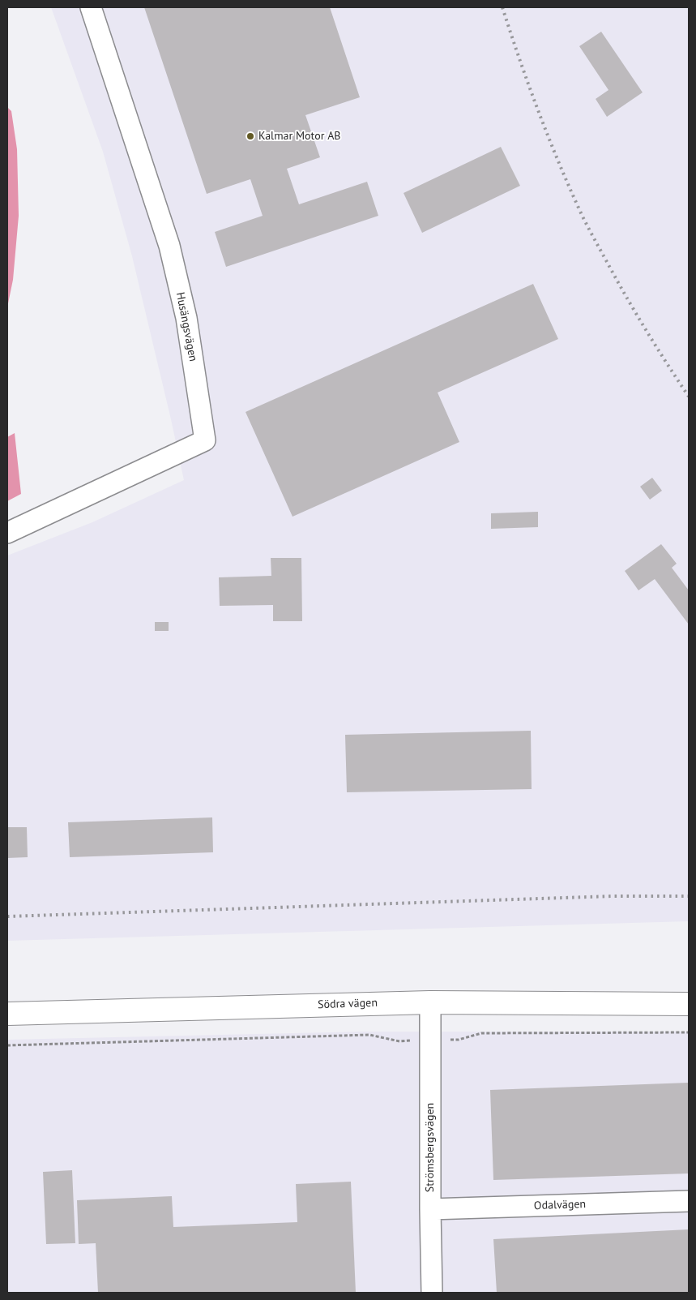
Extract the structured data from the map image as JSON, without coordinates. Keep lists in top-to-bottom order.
{
  "streets": {
    "main road": ["Södra vägen"],
    "street": ["Husängsvägen", "Strömsbergsvägen", "Odalvägen"]
  },
  "crossings": [
    ["Södra vägen", "Strömsbergsvägen"],
    ["Strömsbergsvägen", "Odalvägen"]
  ],
  "places": ["Kalmar Motor AB"]
}
